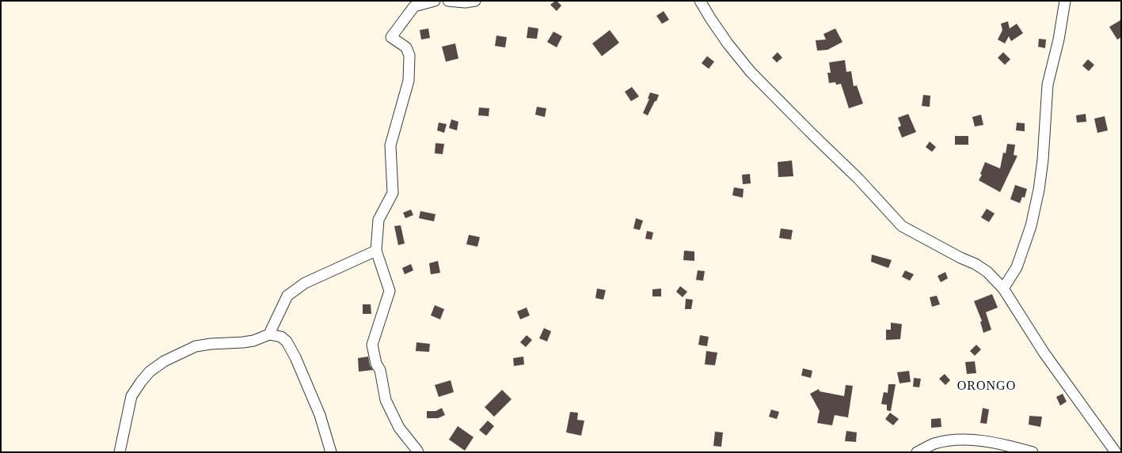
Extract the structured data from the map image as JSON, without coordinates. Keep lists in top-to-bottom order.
{
  "districts": ["ORONGO"]
}
